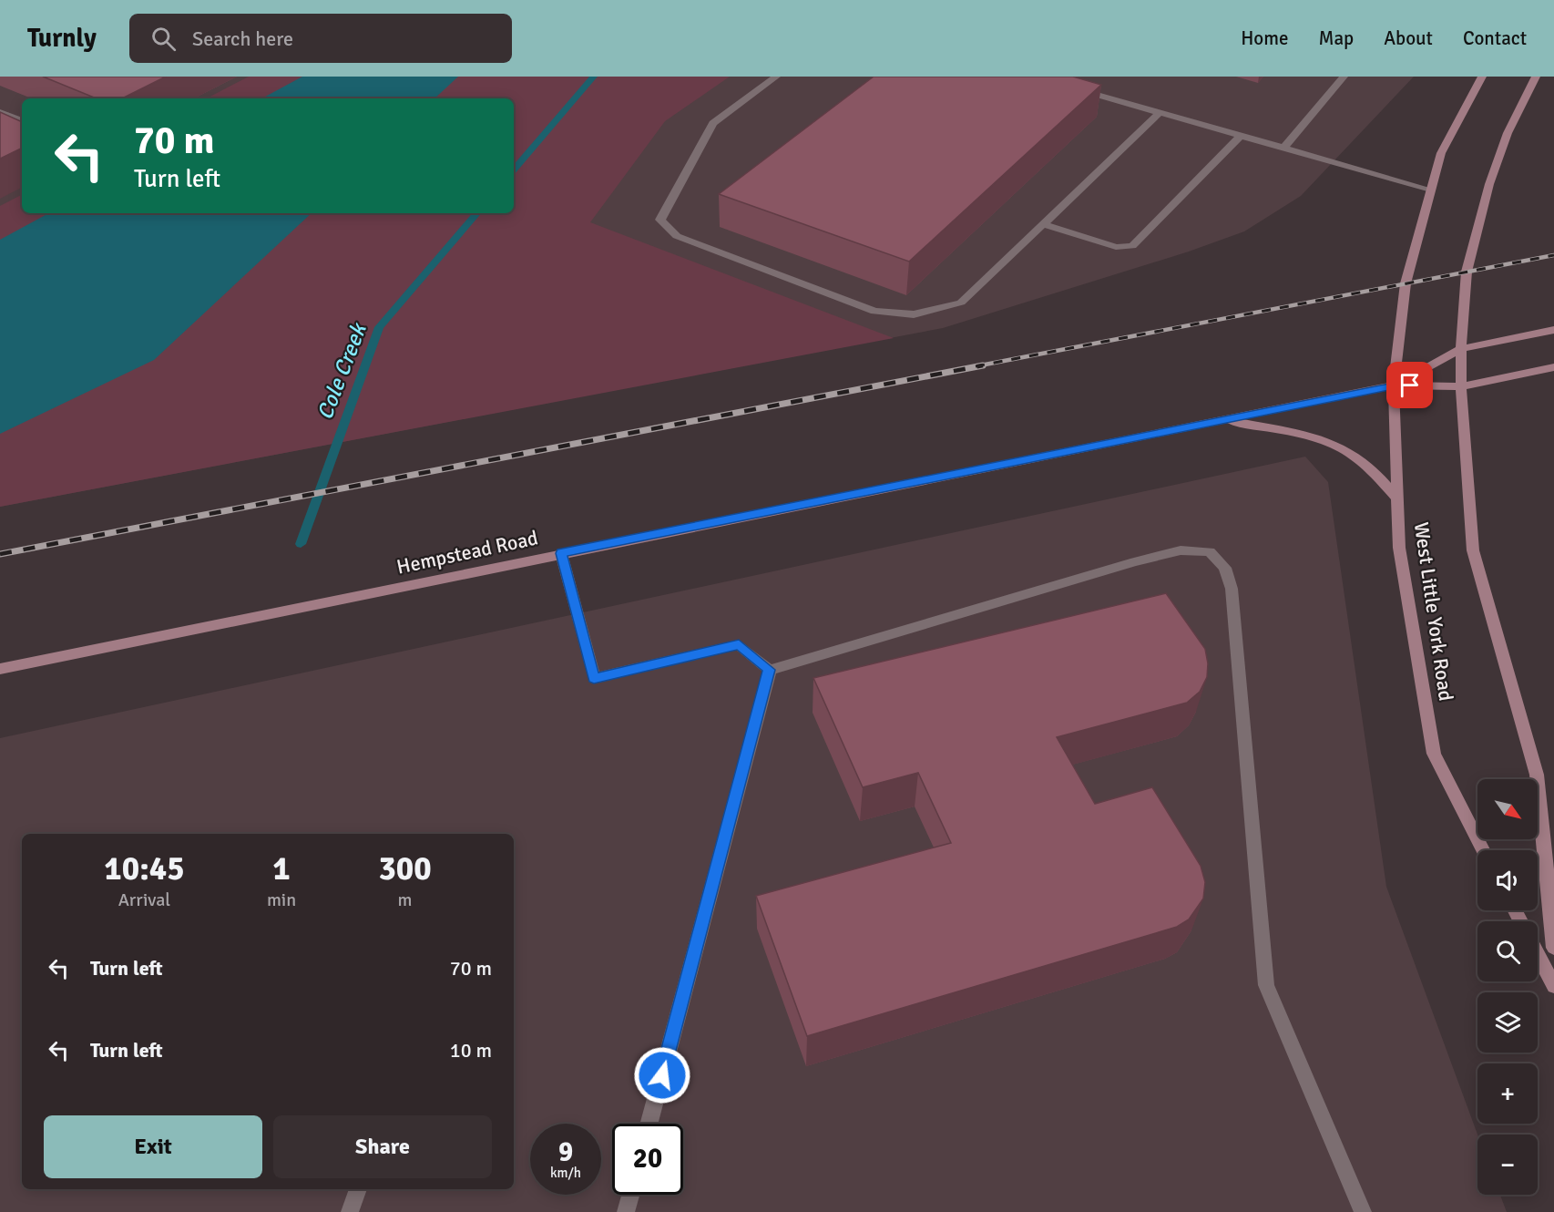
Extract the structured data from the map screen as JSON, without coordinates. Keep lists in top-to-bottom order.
{
  "streets": {
    "main road": ["Hempstead Road", "West Little York Road"]
  },
  "crossings": [
    ["Hempstead Road", "West Little York Road"]
  ],
  "water": ["Cole Creek"],
  "north": "bottom right",
  "page": {
    "header": "Turnly",
    "search": "Search here",
    "nav": [
      "Home",
      "Map",
      "About",
      "Contact"
    ],
    "turn": ["70 m", "Turn left"],
    "map_buttons": ["+", "−"],
    "eta": [
      "10:45",
      "Arrival",
      "1",
      "min",
      "300",
      "m"
    ],
    "list": [
      {
        "name": "Turn left",
        "value": "70 m"
      },
      {
        "name": "Turn left",
        "value": "10 m"
      }
    ],
    "buttons": ["Exit", "Share"],
    "speed": "9 km/h",
    "limit": "20"
  }
}
